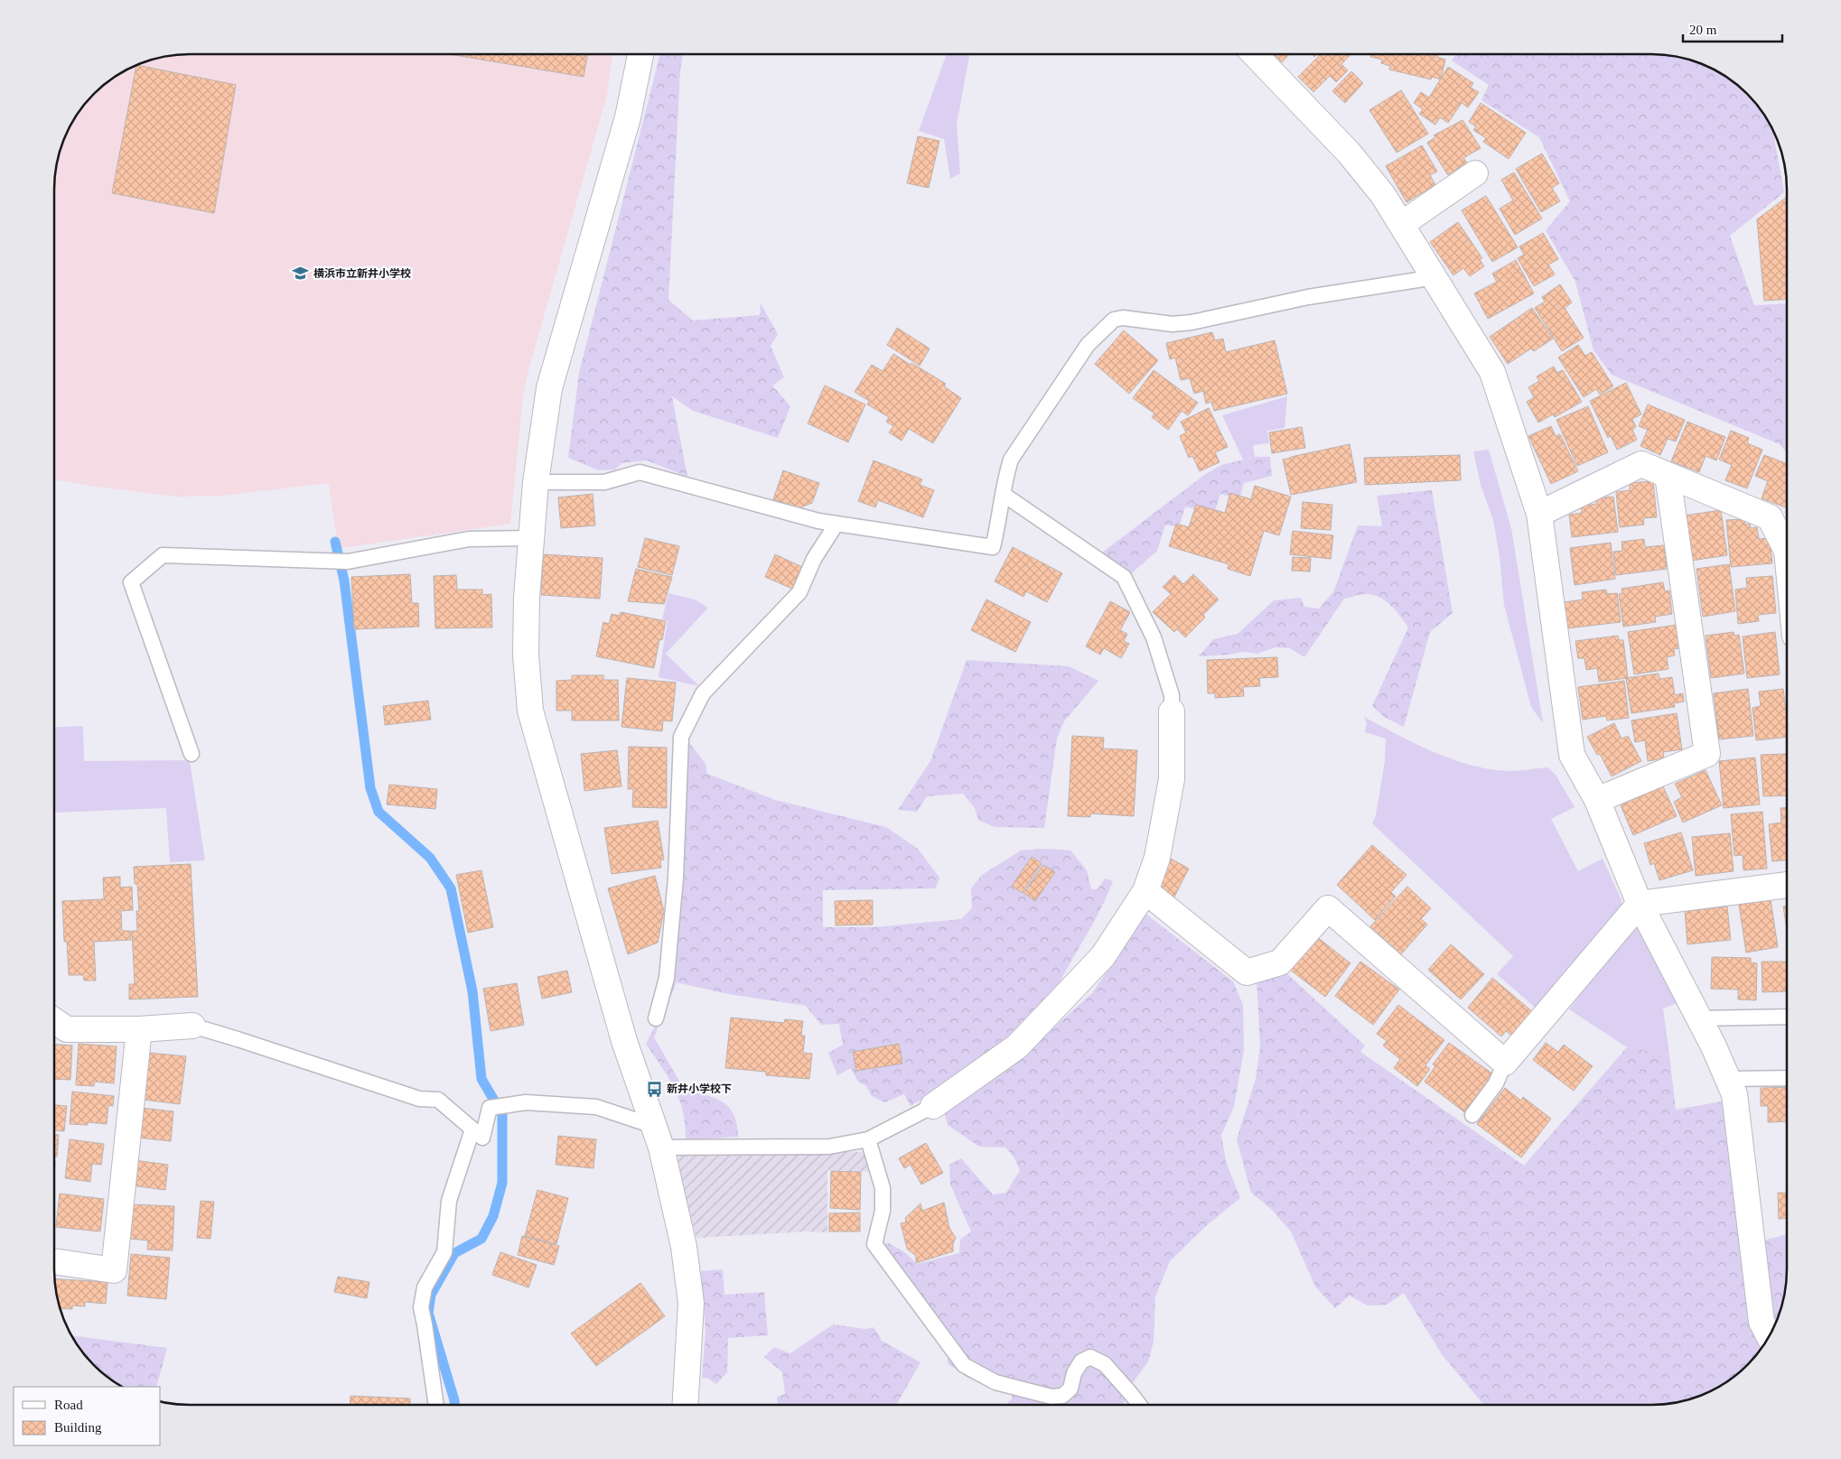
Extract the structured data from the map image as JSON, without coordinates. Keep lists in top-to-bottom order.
{
  "places": {
    "school or university": ["横浜市立新井小学校"],
    "bus stop": ["新井小学校下"]
  },
  "legend": ["Road", "Building"],
  "scale_bar": "20 m"
}
